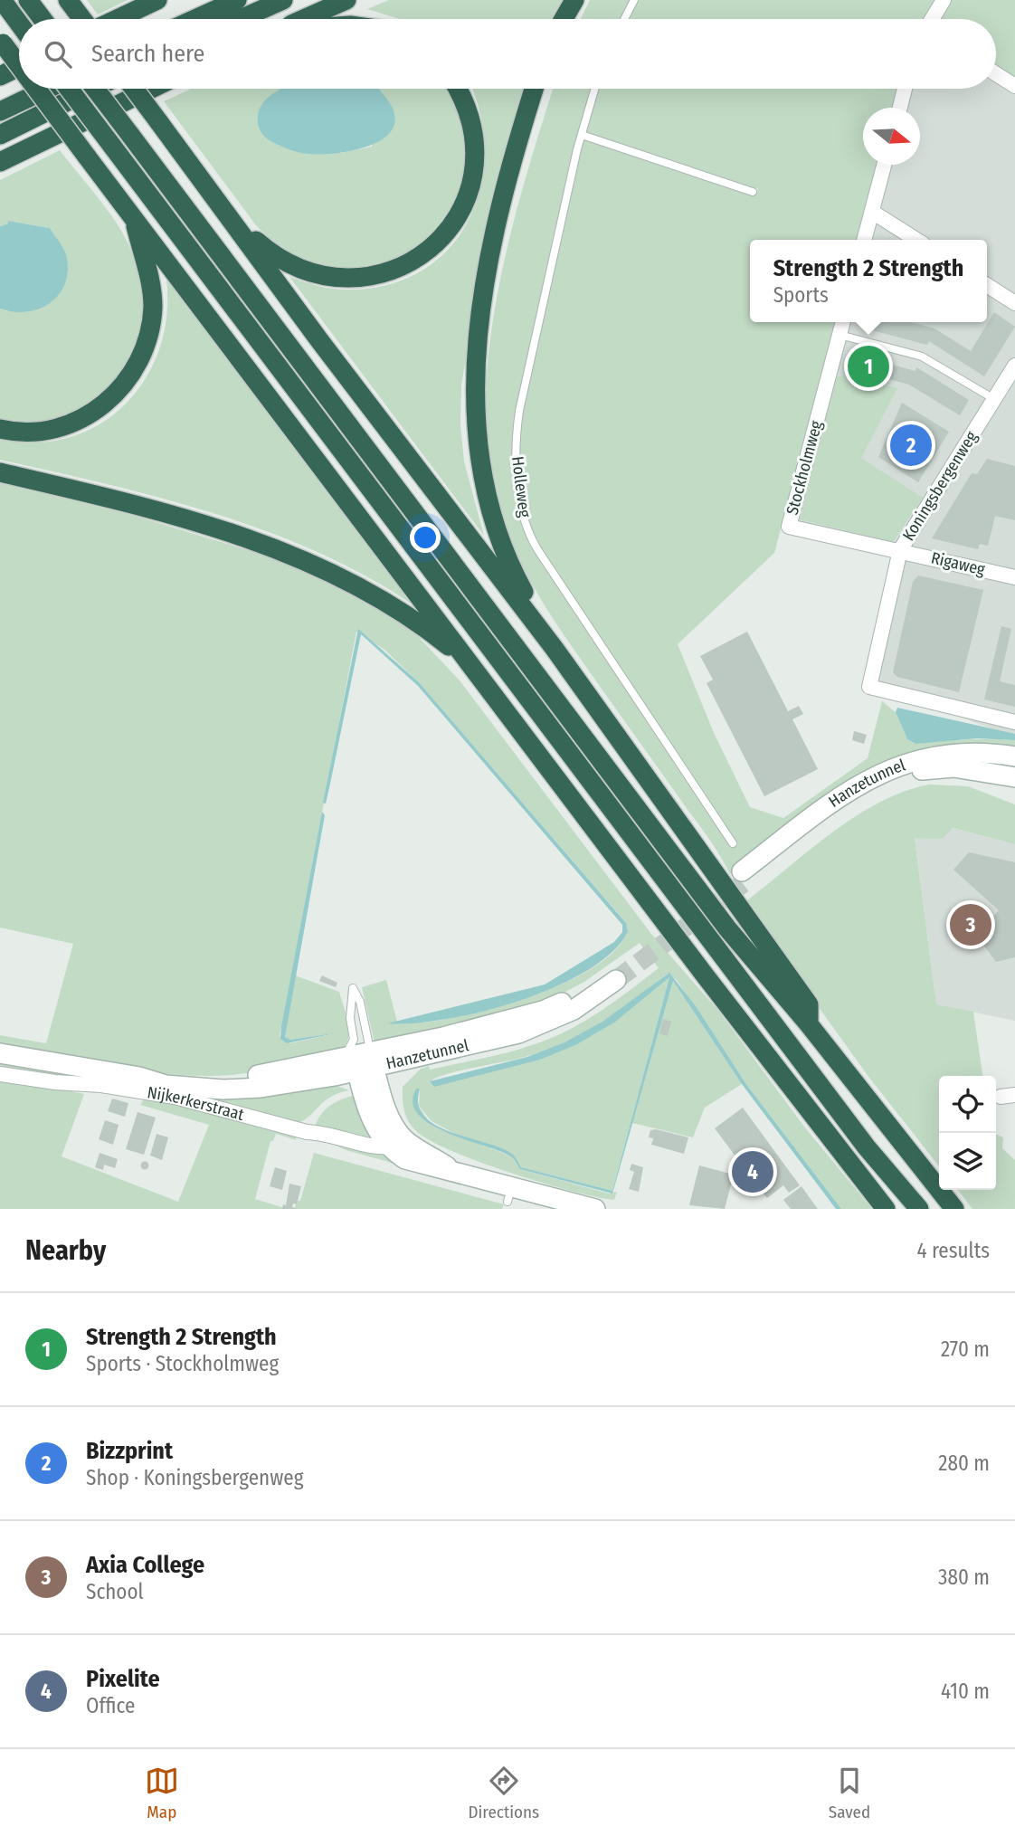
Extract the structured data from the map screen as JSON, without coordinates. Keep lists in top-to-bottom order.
{
  "streets": {
    "main road": ["Hanzetunnel", "Nijkerkerstraat"],
    "street": ["Stockholmweg", "Koningsbergenweg", "Rigaweg"],
    "lane": ["Holleweg"]
  },
  "crossings": [
    ["Stockholmweg", "Koningsbergenweg"],
    ["Stockholmweg", "Rigaweg"],
    ["Koningsbergenweg", "Rigaweg"],
    ["Hanzetunnel", "Nijkerkerstraat"]
  ],
  "north": "right",
  "page": {
    "search": "Search here",
    "popup": ["Strength 2 Strength", "Sports"],
    "pins": [
      "1",
      "2",
      "3",
      "4"
    ],
    "heading": ["Nearby", "4 results"],
    "list": [
      {
        "mark": "1",
        "name": "Strength 2 Strength",
        "note": "Sports · Stockholmweg",
        "value": "270 m"
      },
      {
        "mark": "2",
        "name": "Bizzprint",
        "note": "Shop · Koningsbergenweg",
        "value": "280 m"
      },
      {
        "mark": "3",
        "name": "Axia College",
        "note": "School",
        "value": "380 m"
      },
      {
        "mark": "4",
        "name": "Pixelite",
        "note": "Office",
        "value": "410 m"
      }
    ],
    "nav": ["Map", "Directions", "Saved"]
  }
}
